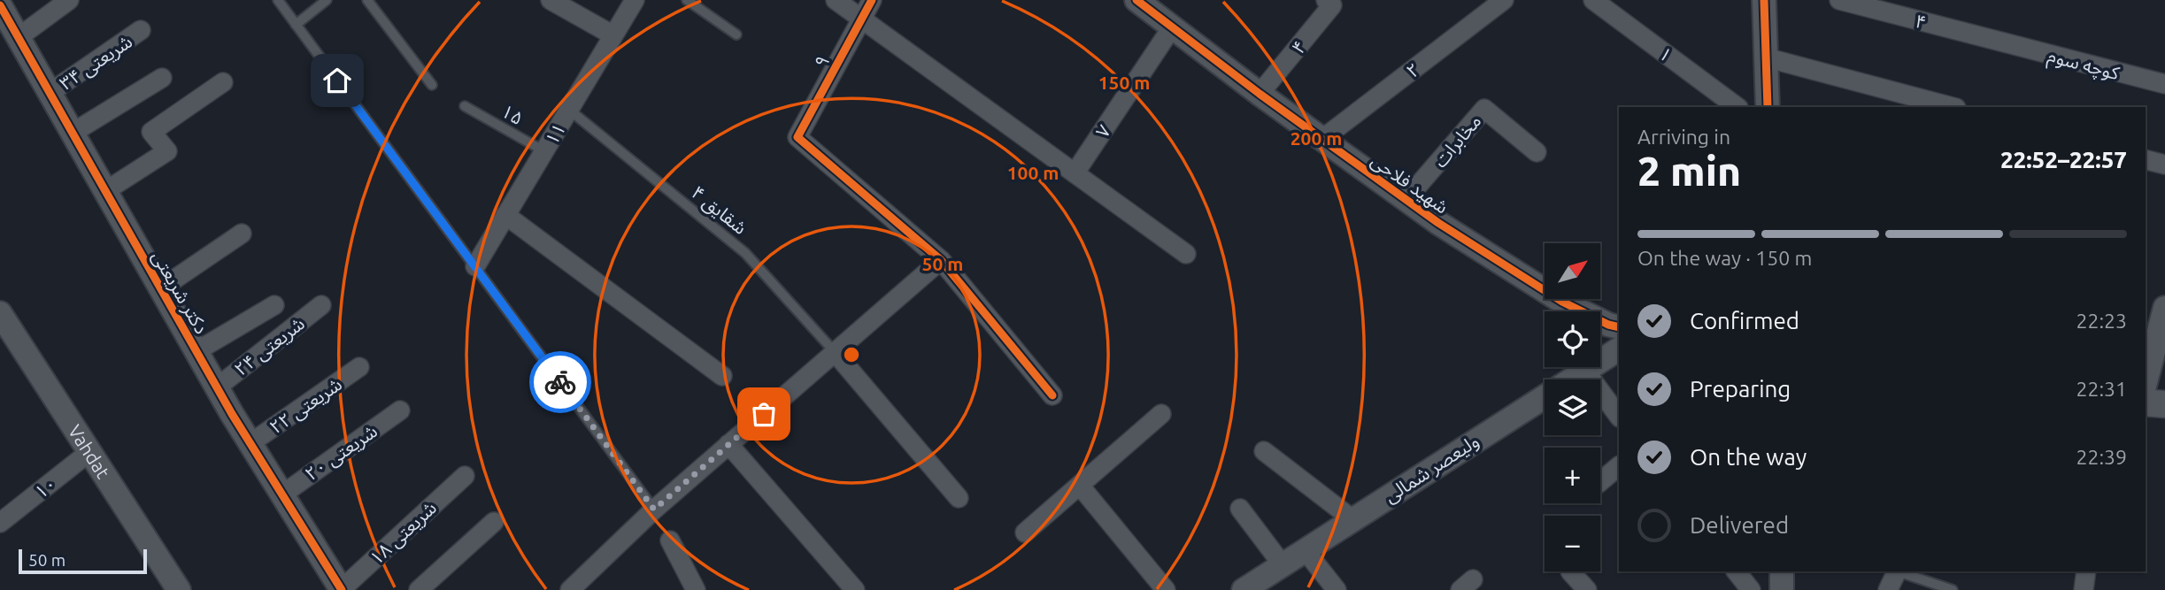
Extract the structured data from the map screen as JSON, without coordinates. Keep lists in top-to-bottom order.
{
  "streets": {
    "street": [
      "۴",
      "۱",
      "۹",
      "شریعتی ۳۴",
      "کوچه سوم",
      "۲",
      "۷",
      "۱۱",
      "مخابرات",
      "شهید فلاحی",
      "دکتر شریعتی",
      "شریعتی ۲۴",
      "شریعتی ۲۲",
      "Vahdat",
      "شریعتی ۲۰",
      "ولیعصر شمالی",
      "۱۰",
      "شریعتی ۱۸"
    ],
    "lane": ["۱۵", "شقایق ۴"]
  },
  "crossings": [
    ["۴", "کوچه سوم"],
    ["۴", "شهید فلاحی"],
    ["شریعتی ۳۴", "دکتر شریعتی"],
    ["۲", "شهید فلاحی"],
    ["۱۵", "۱۱"],
    ["۷", "شهید فلاحی"],
    ["۱۱", "شقایق ۴"],
    ["مخابرات", "شهید فلاحی"],
    ["دکتر شریعتی", "شریعتی ۲۴"],
    ["دکتر شریعتی", "شریعتی ۲۲"],
    ["دکتر شریعتی", "شریعتی ۲۰"],
    ["دکتر شریعتی", "شریعتی ۱۸"],
    ["Vahdat", "۱۰"]
  ],
  "scale_bar": "50 m",
  "north": "top right",
  "page": {
    "heading": ["2 min", "Arriving in", "22:52–22:57"],
    "bar": "On the way · 150 m",
    "map_buttons": ["+", "−"],
    "list": [
      ["Confirmed", "22:23"],
      ["Preparing", "22:31"],
      ["On the way", "22:39"],
      "Delivered"
    ],
    "scale": "50 m"
  },
  "rings": [
    "150 m",
    "200 m",
    "100 m",
    "50 m"
  ]
}
